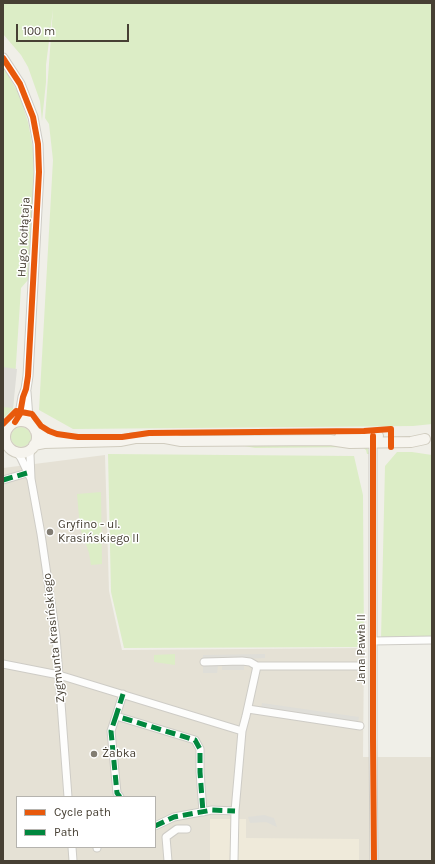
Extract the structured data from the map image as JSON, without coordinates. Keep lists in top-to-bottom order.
{
  "streets": {
    "street": ["Hugo Kołłątaja", "Zygmunta Krasińskiego", "Jana Pawła II"]
  },
  "crossings": [
    ["Hugo Kołłątaja", "Zygmunta Krasińskiego"]
  ],
  "places": ["Gryfino - ul. Krasińskiego II", "Żabka"],
  "legend": ["Cycle path", "Path"],
  "scale_bar": "100 m"
}
